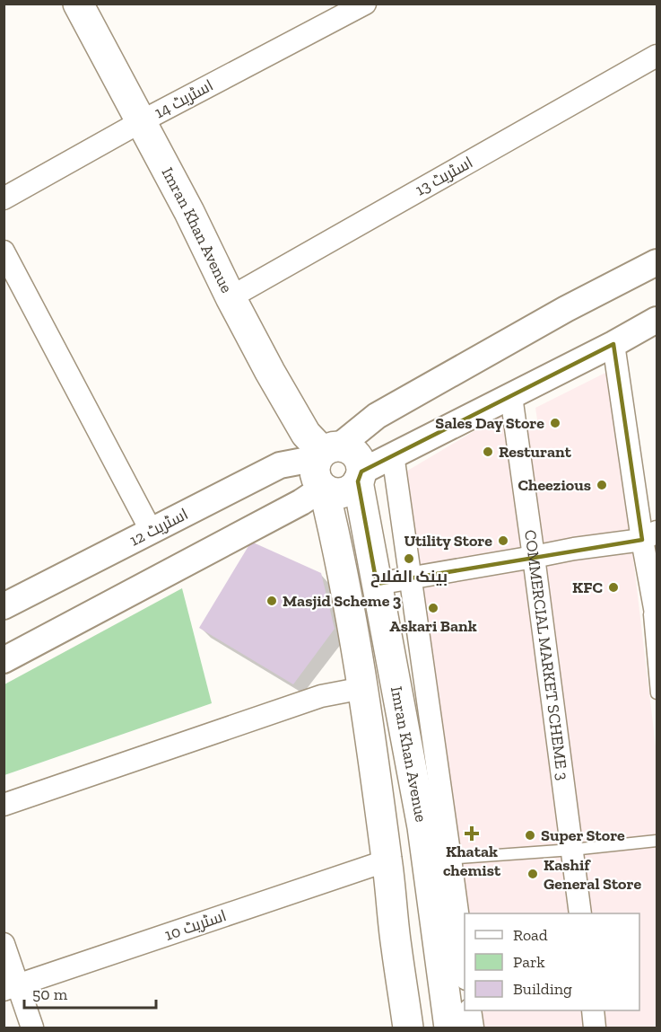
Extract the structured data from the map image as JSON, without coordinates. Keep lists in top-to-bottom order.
{
  "streets": {
    "main road": ["Imran Khan Avenue"],
    "street": [
      "اسٹریٹ 14",
      "اسٹریٹ 13",
      "اسٹریٹ 12",
      "COMMERCIAL MARKET SCHEME 3",
      "اسٹریٹ 10"
    ]
  },
  "crossings": [
    ["اسٹریٹ 14", "Imran Khan Avenue"],
    ["اسٹریٹ 13", "Imran Khan Avenue"],
    ["Imran Khan Avenue", "اسٹریٹ 12"],
    ["Imran Khan Avenue", "اسٹریٹ 10"]
  ],
  "places": {
    "other": [
      "Sales Day Store",
      "Resturant",
      "Cheezious",
      "Utility Store",
      "بینک الفلاح",
      "KFC",
      "Masjid Scheme 3",
      "Askari Bank",
      "Super Store",
      "Kashif General Store"
    ],
    "health": ["Khatak chemist"]
  },
  "legend": ["Road", "Park", "Building"],
  "scale_bar": "50 m"
}
